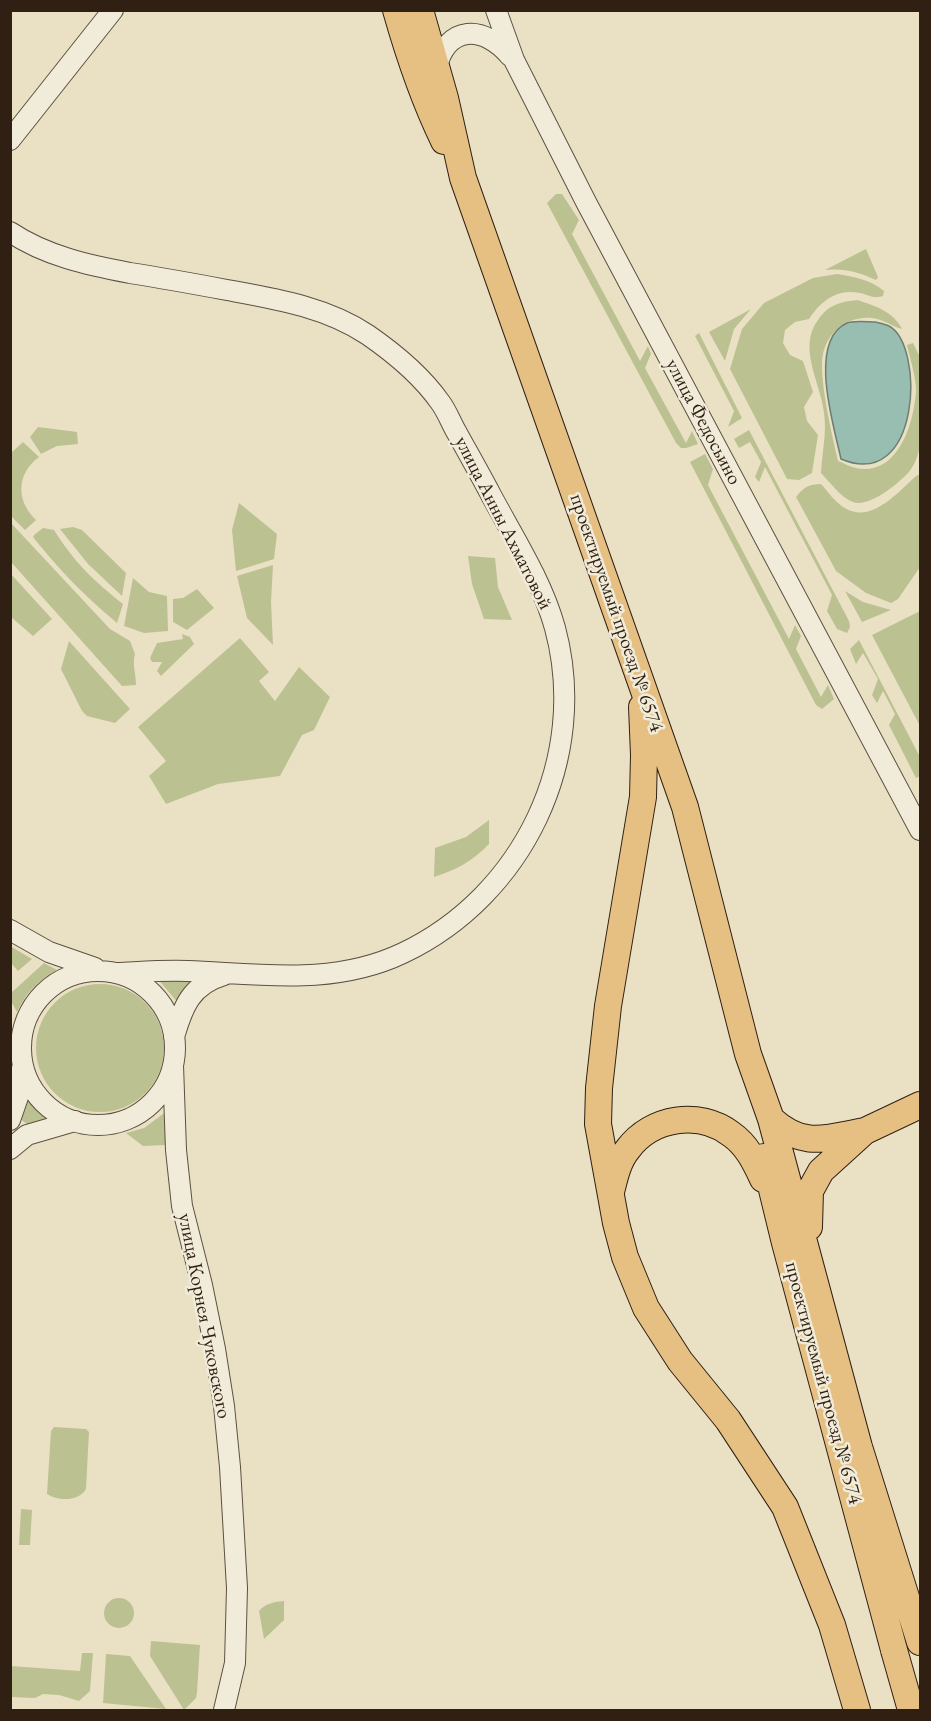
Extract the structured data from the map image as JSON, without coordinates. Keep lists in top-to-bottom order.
{
  "streets": {
    "main road": ["проектируемый проезд № 6574"],
    "street": ["улица Федосьино", "улица Анны Ахматовой", "улица Корнея Чуковского"]
  },
  "crossings": [
    ["улица Анны Ахматовой", "улица Корнея Чуковского"]
  ]
}
